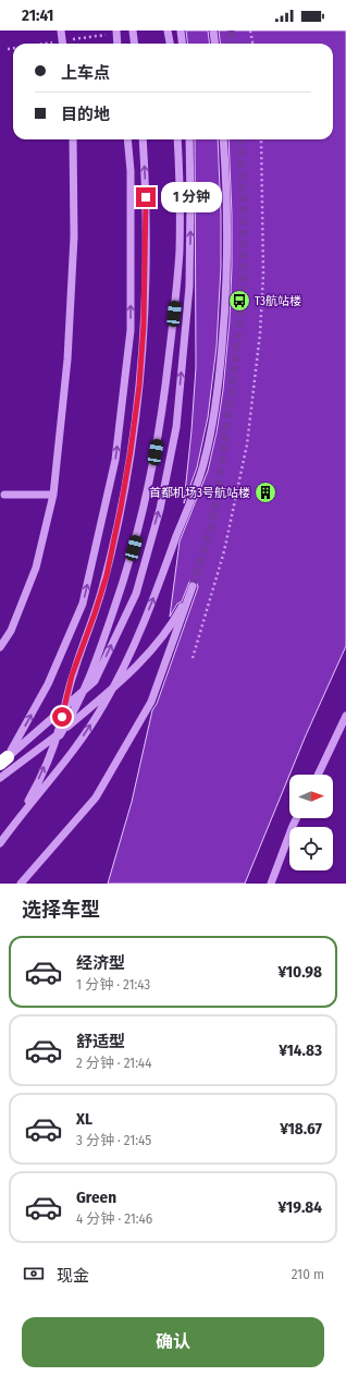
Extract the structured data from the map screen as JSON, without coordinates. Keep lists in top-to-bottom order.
{
  "places": {
    "bus stop": ["T3航站楼"],
    "building": ["首都机场3号航站楼"]
  },
  "north": "right",
  "page": {
    "status": "21:41",
    "banner": ["上车点", "目的地"],
    "bubble": "1 分钟",
    "heading": "选择车型",
    "list": [
      {
        "name": "经济型",
        "note": "1 分钟 · 21:43",
        "value": "¥10.98"
      },
      {
        "name": "舒适型",
        "note": "2 分钟 · 21:44",
        "value": "¥14.83"
      },
      {
        "name": "XL",
        "note": "3 分钟 · 21:45",
        "value": "¥18.67"
      },
      {
        "name": "Green",
        "note": "4 分钟 · 21:46",
        "value": "¥19.84"
      }
    ],
    "pay": ["现金", "210 m"],
    "buttons": "确认"
  }
}
